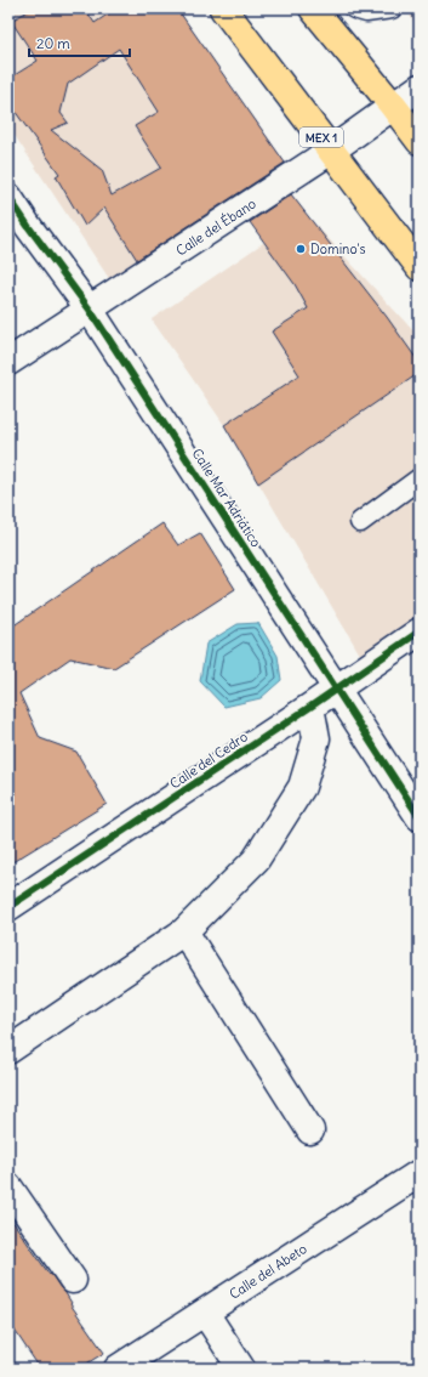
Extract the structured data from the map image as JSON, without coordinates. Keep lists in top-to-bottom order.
{
  "streets": {
    "main road": ["MEX 1"],
    "street": [
      "Calle del Ébano",
      "Calle Mar Adriático",
      "Calle del Cedro",
      "Calle del Abeto"
    ]
  },
  "crossings": [
    ["MEX 1", "Calle del Ébano"],
    ["Calle del Ébano", "Calle Mar Adriático"],
    ["Calle Mar Adriático", "Calle del Cedro"]
  ],
  "places": ["Domino's"],
  "scale_bar": "20 m"
}
